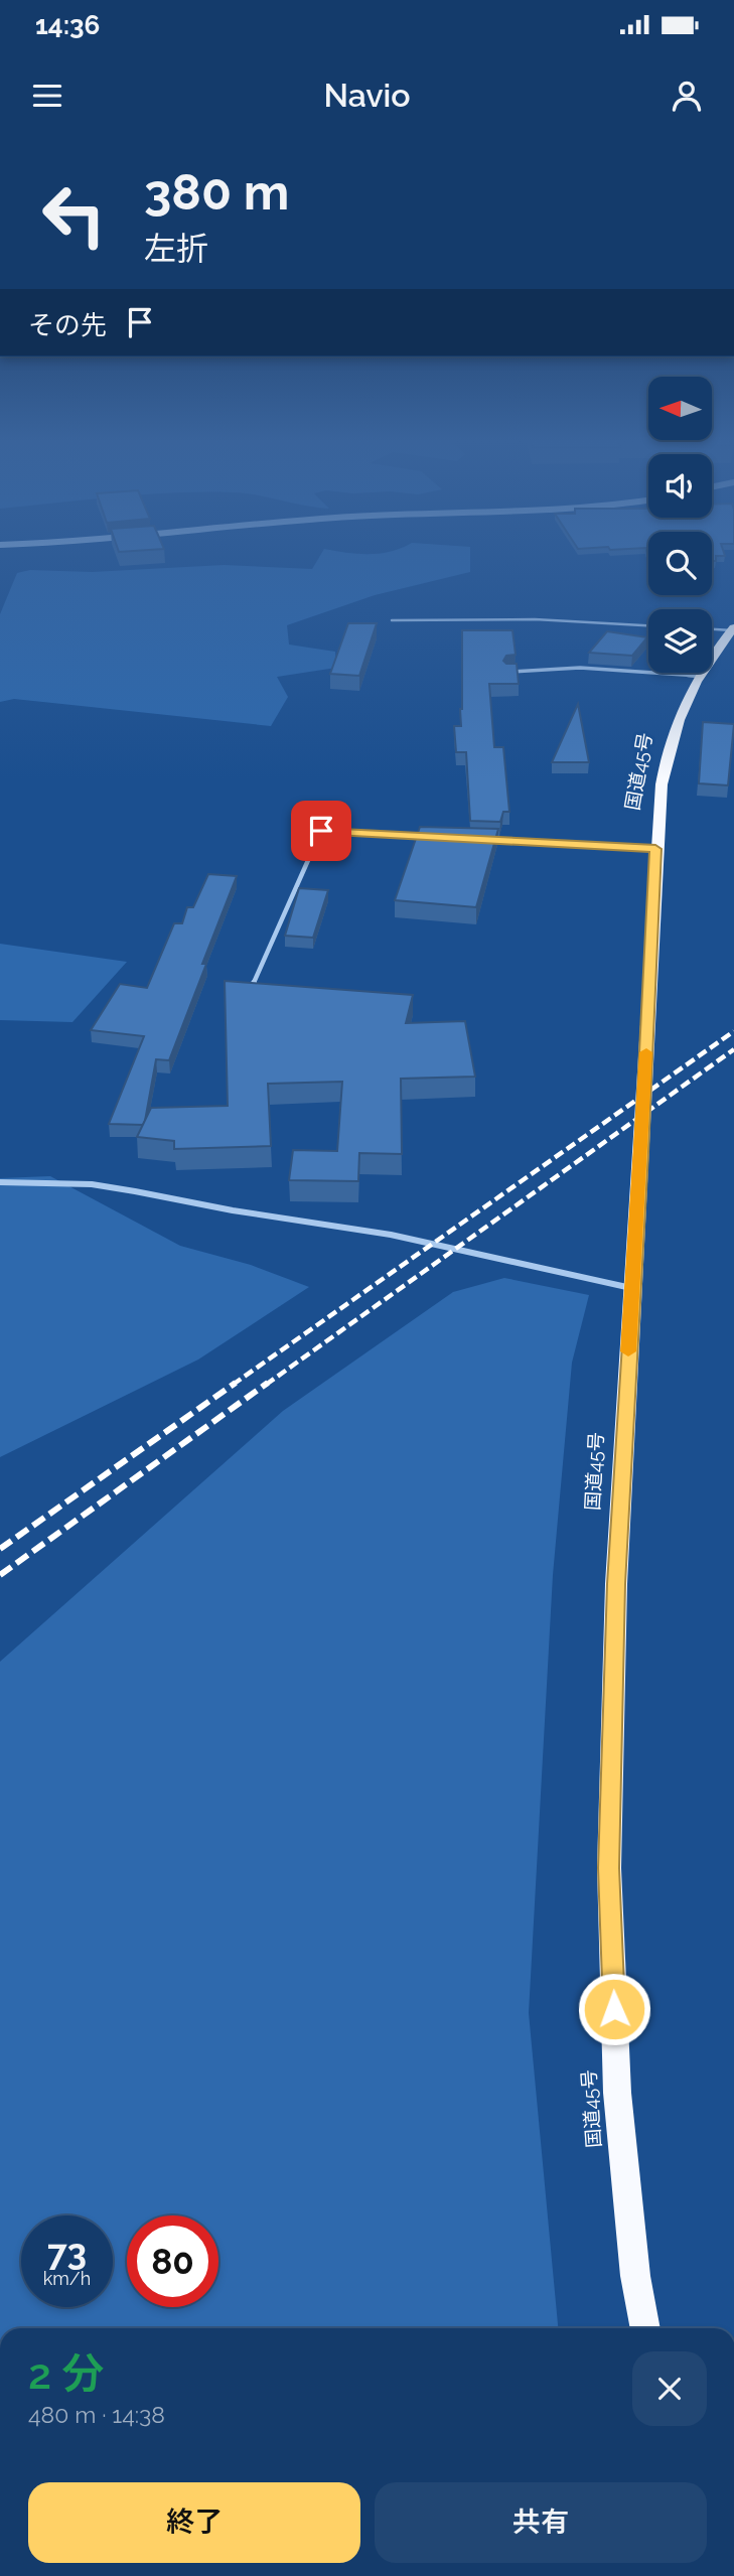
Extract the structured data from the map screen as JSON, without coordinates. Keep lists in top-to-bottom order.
{
  "streets": {
    "highway": ["国道45号"]
  },
  "north": "left",
  "page": {
    "status": "14:36",
    "header": "Navio",
    "turn": ["380 m", "左折"],
    "then": "その先",
    "speed": "73 km/h",
    "limit": "80",
    "heading": ["2 分", "480 m · 14:38"],
    "buttons": ["終了", "共有"]
  }
}
